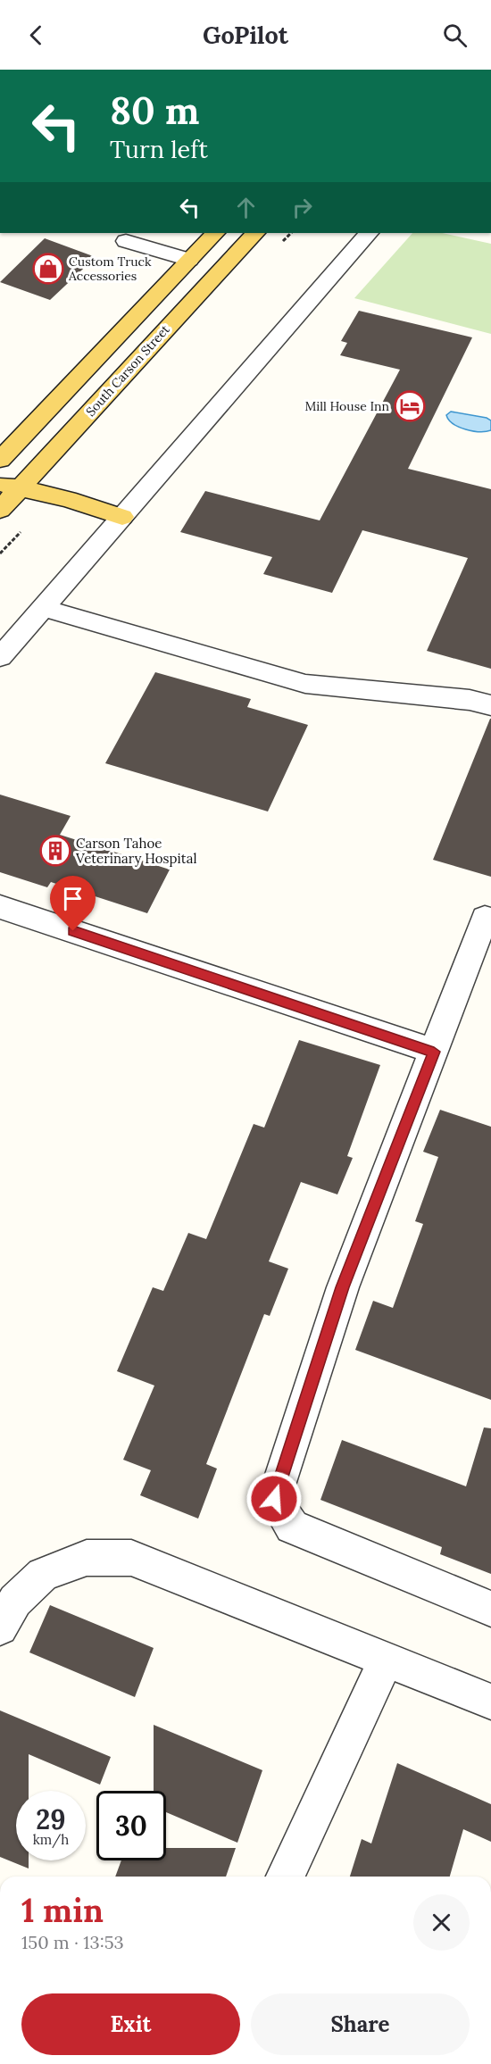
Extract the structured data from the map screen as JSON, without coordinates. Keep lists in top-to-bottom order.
{
  "streets": {
    "main road": ["South Carson Street"]
  },
  "places": {
    "shop": ["Custom Truck Accessories"],
    "hotel": ["Mill House Inn"],
    "building": ["Carson Tahoe Veterinary Hospital"]
  },
  "page": {
    "header": "GoPilot",
    "turn": ["80 m", "Turn left"],
    "speed": "29 km/h",
    "limit": "30",
    "heading": ["1 min", "150 m · 13:53"],
    "buttons": ["Exit", "Share"]
  }
}
